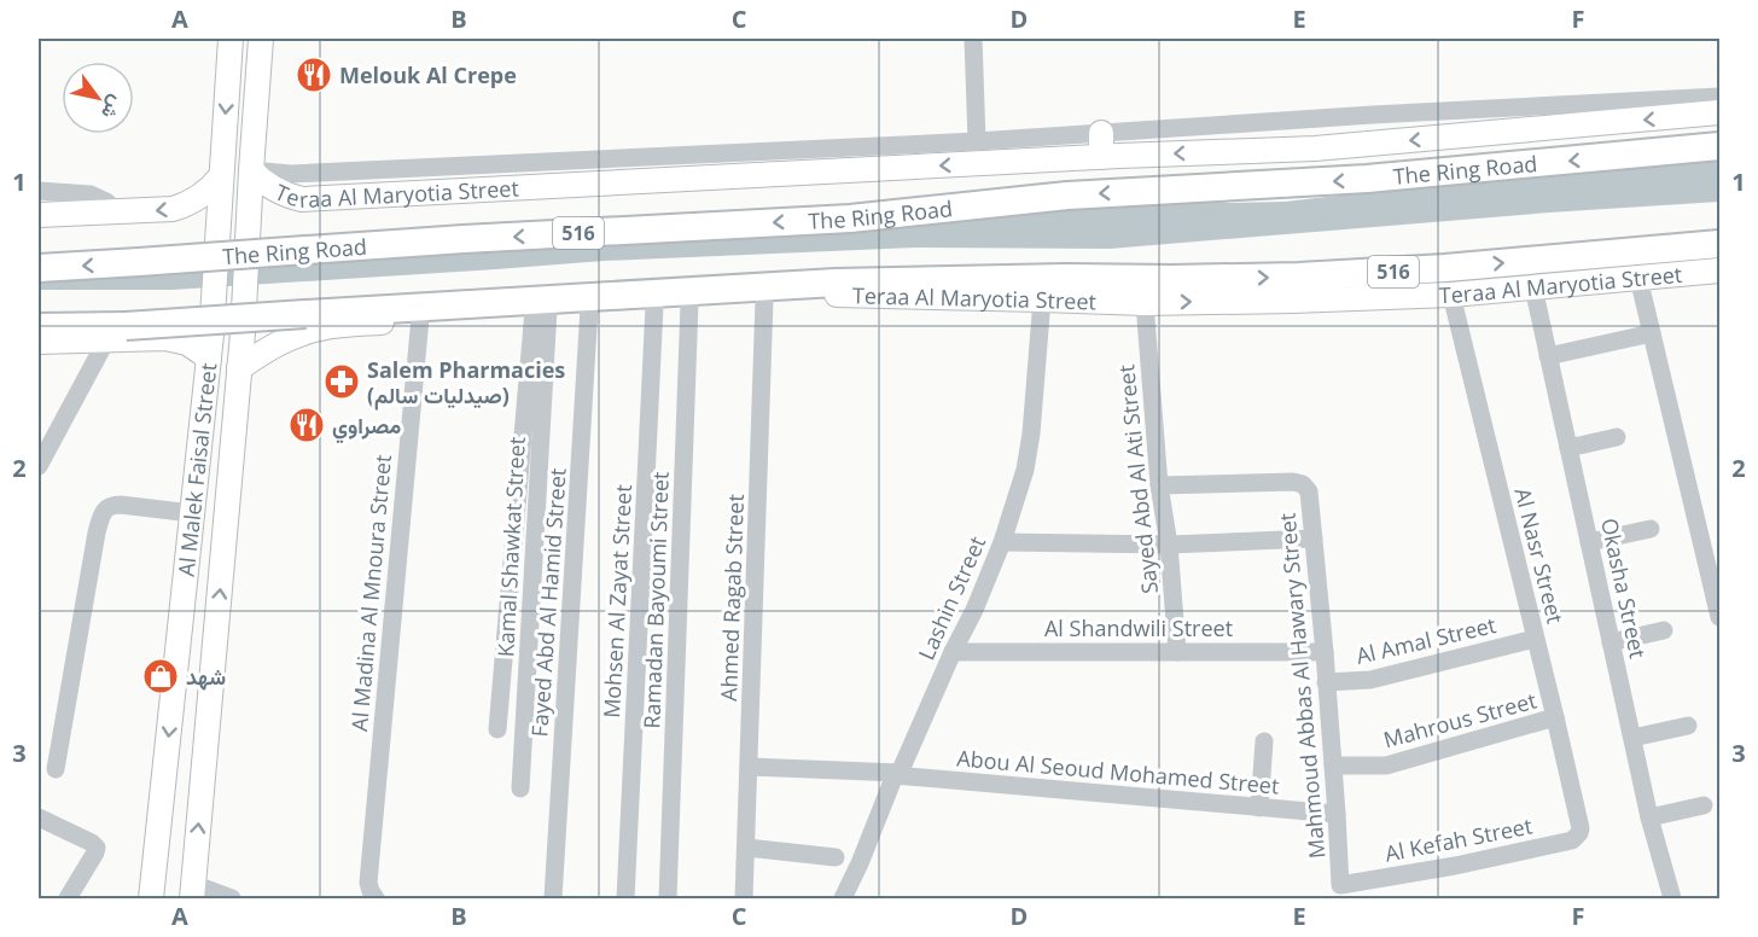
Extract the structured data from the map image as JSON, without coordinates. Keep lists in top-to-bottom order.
{
  "streets": {
    "highway": ["The Ring Road", "516"],
    "main road": ["Teraa Al Maryotia Street", "Al Malek Faisal Street"],
    "street": [
      "Sayed Abd Al Ati Street",
      "Kamal Shawkat Street",
      "Al Nasr Street",
      "Okasha Street",
      "Al Madina Al Mnoura Street",
      "Ahmed Ragab Street",
      "Lashin Street",
      "Ramadan Bayoumi Street",
      "Mohsen Al Zayat Street",
      "Fayed Abd Al Hamid Street",
      "Al Shandwili Street",
      "Al Amal Street",
      "Mahmoud Abbas Al Hawary Street",
      "Mahrous Street",
      "Abou Al Seoud Mohamed Street",
      "Al Kefah Street"
    ]
  },
  "crossings": [
    ["Teraa Al Maryotia Street", "Al Malek Faisal Street"],
    ["Teraa Al Maryotia Street", "Sayed Abd Al Ati Street"],
    ["Teraa Al Maryotia Street", "Kamal Shawkat Street"],
    ["Teraa Al Maryotia Street", "Al Nasr Street"],
    ["Teraa Al Maryotia Street", "Okasha Street"],
    ["Teraa Al Maryotia Street", "Al Madina Al Mnoura Street"],
    ["Teraa Al Maryotia Street", "Ahmed Ragab Street"],
    ["Teraa Al Maryotia Street", "Lashin Street"],
    ["Teraa Al Maryotia Street", "Ramadan Bayoumi Street"],
    ["Teraa Al Maryotia Street", "Mohsen Al Zayat Street"],
    ["Teraa Al Maryotia Street", "Fayed Abd Al Hamid Street"],
    ["Sayed Abd Al Ati Street", "Al Shandwili Street"],
    ["Sayed Abd Al Ati Street", "Mahmoud Abbas Al Hawary Street"],
    ["Al Nasr Street", "Al Amal Street"],
    ["Al Nasr Street", "Mahrous Street"],
    ["Al Nasr Street", "Al Kefah Street"],
    ["Ahmed Ragab Street", "Abou Al Seoud Mohamed Street"],
    ["Lashin Street", "Al Shandwili Street"],
    ["Lashin Street", "Abou Al Seoud Mohamed Street"],
    ["Al Shandwili Street", "Mahmoud Abbas Al Hawary Street"],
    ["Al Amal Street", "Mahmoud Abbas Al Hawary Street"],
    ["Mahmoud Abbas Al Hawary Street", "Mahrous Street"],
    ["Mahmoud Abbas Al Hawary Street", "Abou Al Seoud Mohamed Street"],
    ["Mahmoud Abbas Al Hawary Street", "Al Kefah Street"]
  ],
  "places": {
    "restaurant": ["Melouk Al Crepe", "مصراوي"],
    "pharmacy": ["Salem Pharmacies (صيدليات سالم)"],
    "shop": ["شهد"]
  },
  "north": "bottom right",
  "grid": {
    "columns": [
      "A",
      "B",
      "C",
      "D",
      "E",
      "F"
    ],
    "rows": ["1", "2", "3"]
  }
}
